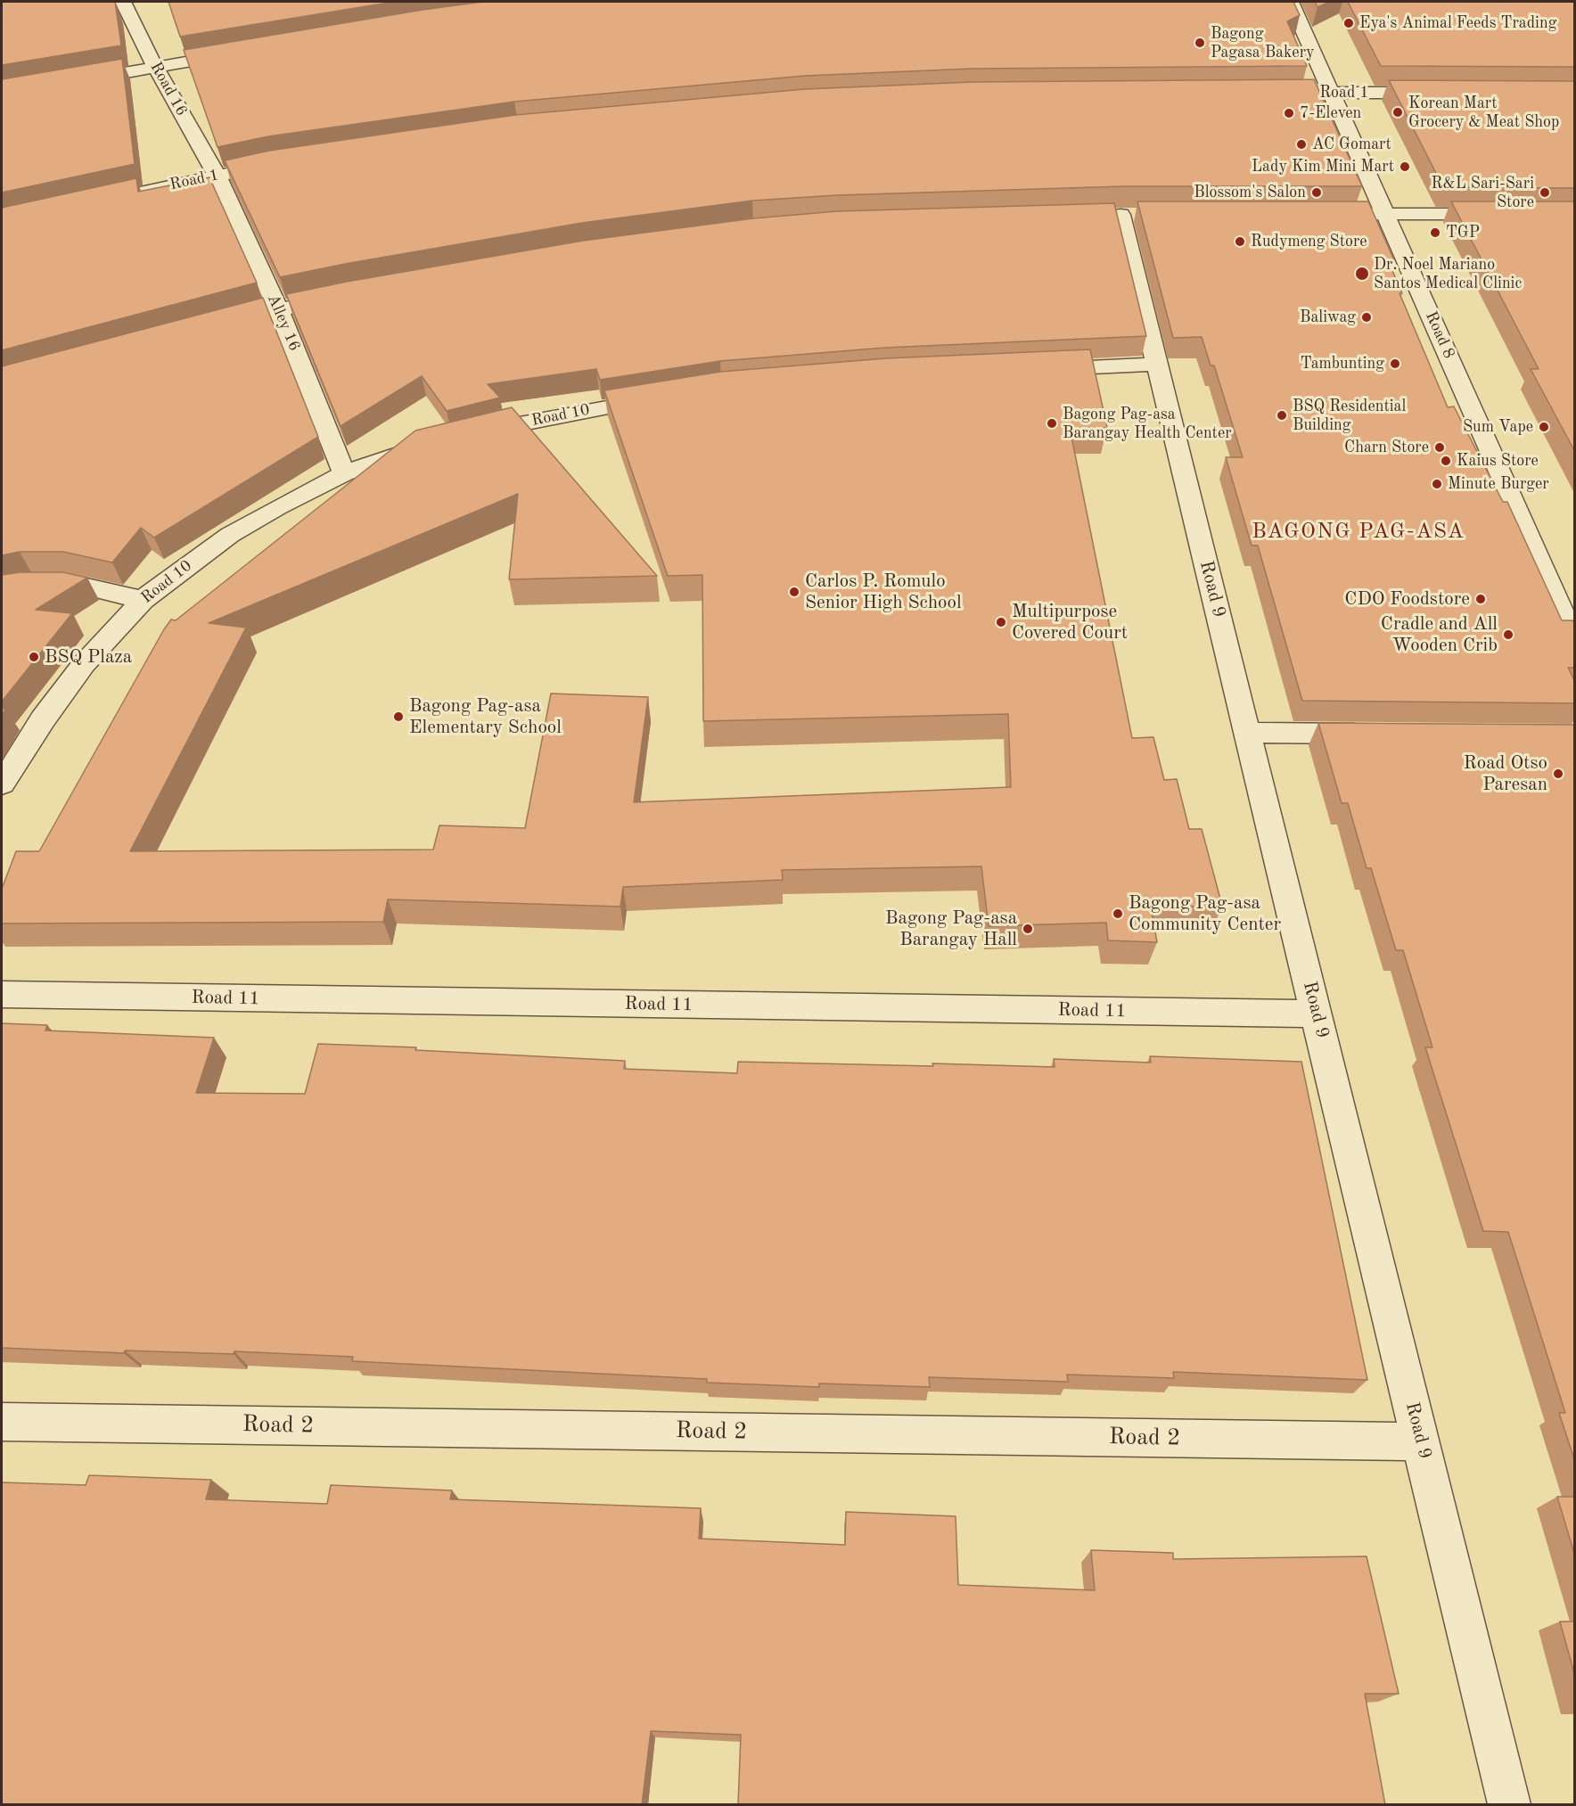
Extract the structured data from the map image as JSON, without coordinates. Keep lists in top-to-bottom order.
{
  "streets": {
    "street": [
      "Road 16",
      "Road 1",
      "Alley 16",
      "Road 8",
      "Road 10",
      "Road 9",
      "Road 11",
      "Road 2"
    ]
  },
  "crossings": [
    ["Road 16", "Road 1"],
    ["Road 16", "Alley 16"],
    ["Road 1", "Alley 16"],
    ["Road 1", "Road 8"],
    ["Alley 16", "Road 10"],
    ["Road 9", "Road 11"],
    ["Road 9", "Road 2"]
  ],
  "districts": ["BAGONG PAG-ASA"],
  "places": [
    "Eya's Animal Feeds Trading",
    "Bagong Pagasa Bakery",
    "Korean Mart Grocery & Meat Shop",
    "7-Eleven",
    "AC Gomart",
    "Lady Kim Mini Mart",
    "Blossom's Salon",
    "R&L Sari-Sari Store",
    "TGP",
    "Rudymeng Store",
    "Dr. Noel Mariano Santos Medical Clinic",
    "Baliwag",
    "Tambunting",
    "BSQ Residential Building",
    "Bagong Pag-asa Barangay Health Center",
    "Sum Vape",
    "Charn Store",
    "Kaius Store",
    "Minute Burger",
    "Carlos P. Romulo Senior High School",
    "CDO Foodstore",
    "Multipurpose Covered Court",
    "Cradle and All Wooden Crib",
    "BSQ Plaza",
    "Bagong Pag-asa Elementary School",
    "Road Otso Paresan",
    "Bagong Pag-asa Community Center",
    "Bagong Pag-asa Barangay Hall"
  ]
}
